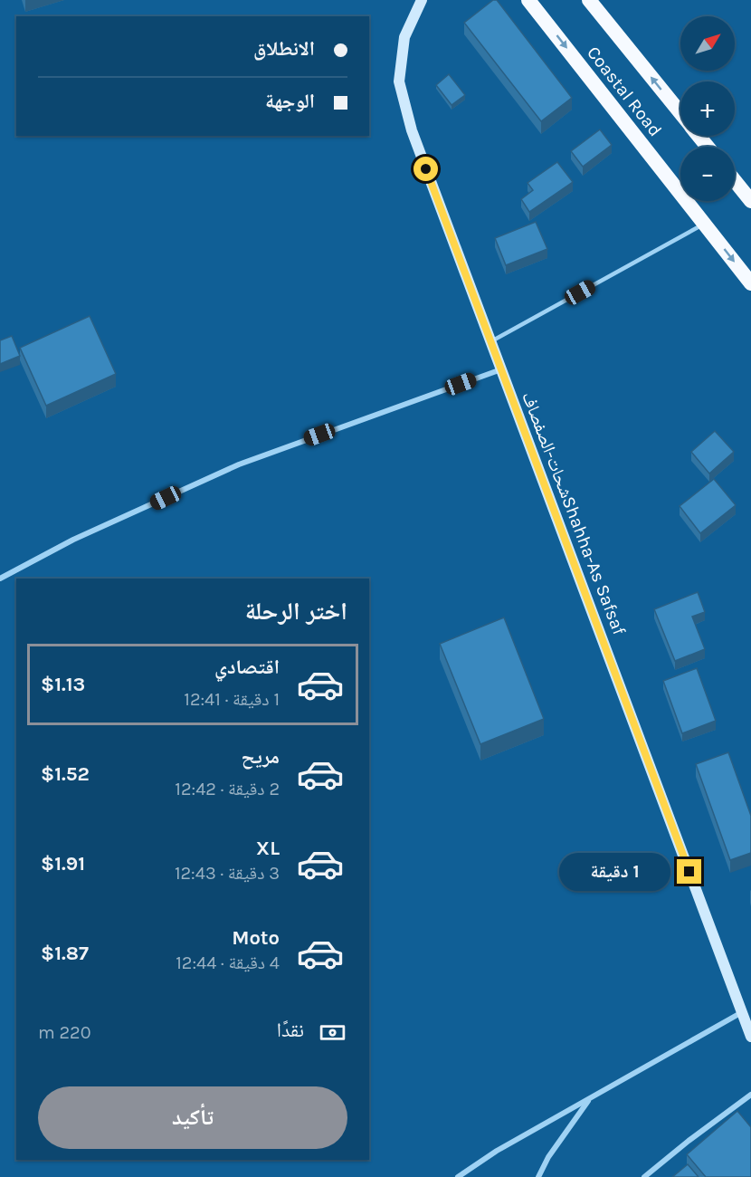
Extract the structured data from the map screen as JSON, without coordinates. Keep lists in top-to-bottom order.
{
  "streets": {
    "highway": ["Coastal Road"],
    "main road": ["شحات-الصفصافShahha-As Safsaf"]
  },
  "north": "top right",
  "page": {
    "map_buttons": ["+", "−"],
    "banner": ["الانطلاق", "الوجهة"],
    "heading": "اختر الرحلة",
    "list": [
      {
        "name": "اقتصادي",
        "note": "1 دقيقة · 12:41",
        "value": "$1.13"
      },
      {
        "name": "مريح",
        "note": "2 دقيقة · 12:42",
        "value": "$1.52"
      },
      {
        "name": "XL",
        "note": "3 دقيقة · 12:43",
        "value": "$1.91"
      },
      {
        "name": "Moto",
        "note": "4 دقيقة · 12:44",
        "value": "$1.87"
      }
    ],
    "bubble": "1 دقيقة",
    "pay": ["نقدًا", "220 m"],
    "buttons": "تأكيد"
  }
}
